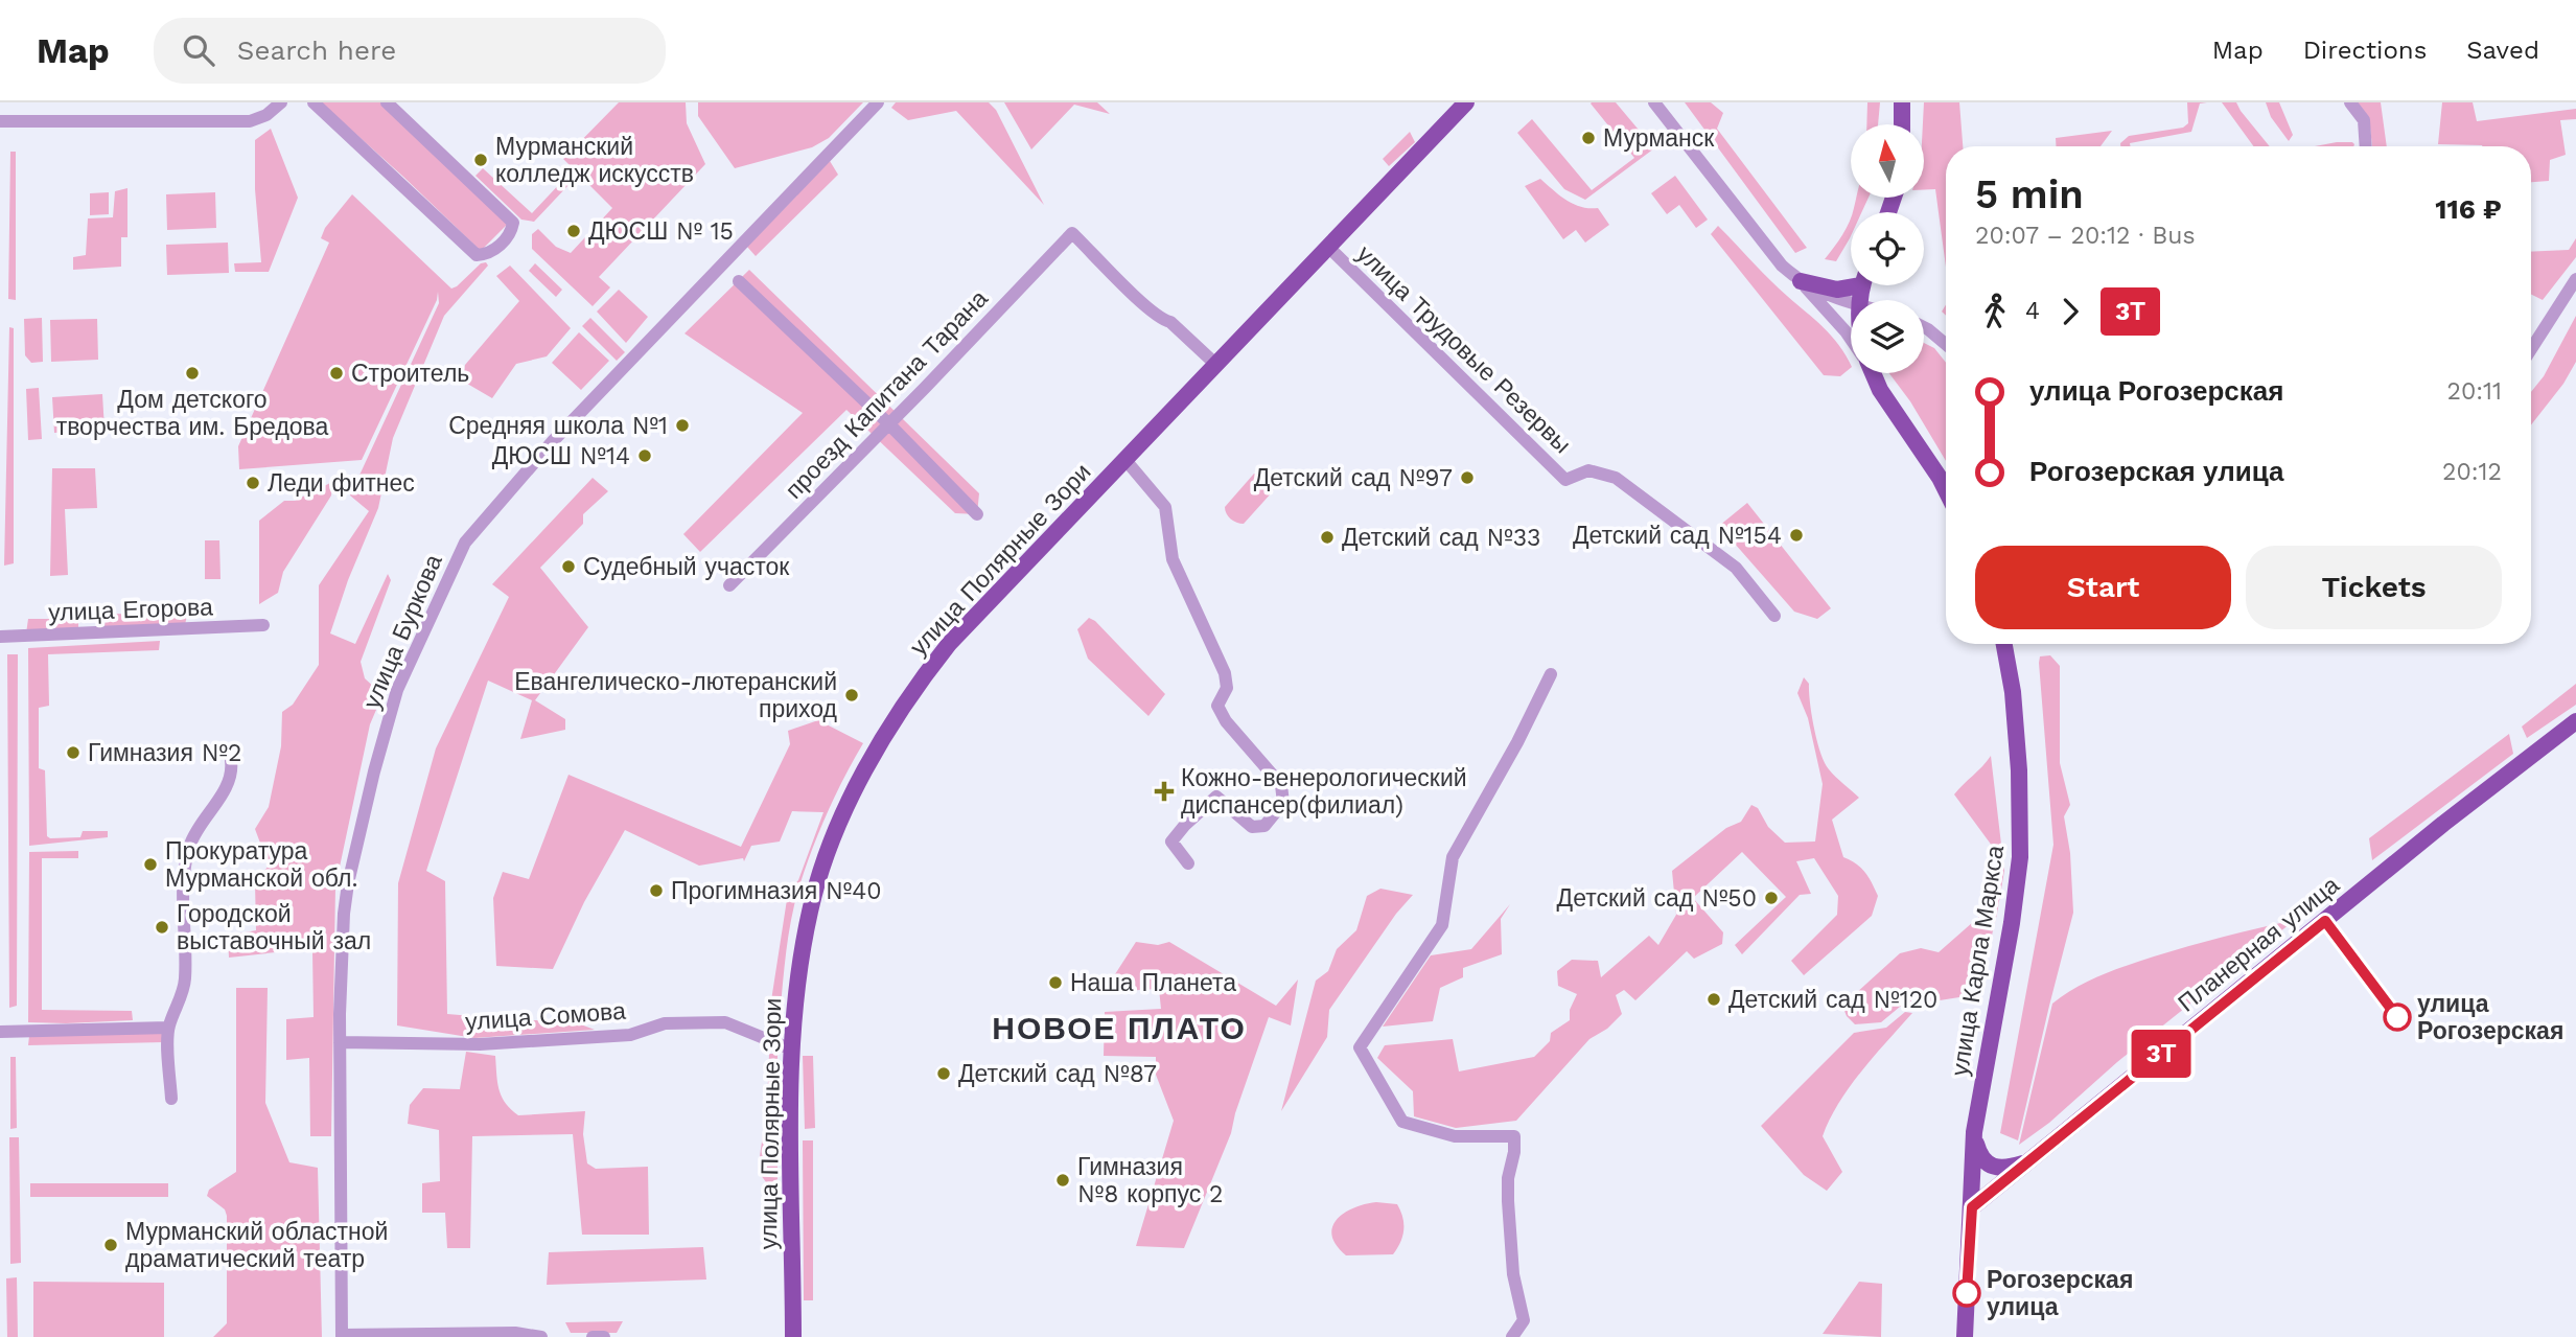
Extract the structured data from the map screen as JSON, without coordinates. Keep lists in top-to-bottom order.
{
  "streets": {
    "main road": ["улица Полярные Зори", "Планерная улица", "улица Карла Маркса"],
    "street": [
      "улица Трудовые Резервы",
      "проезд Капитана Тарана",
      "улица Егорова",
      "улица Буркова",
      "улица Сомова"
    ]
  },
  "crossings": [
    ["улица Трудовые Резервы", "улица Полярные Зори"],
    ["проезд Капитана Тарана", "улица Полярные Зори"],
    ["улица Полярные Зори", "улица Сомова"],
    ["улица Буркова", "улица Сомова"],
    ["Планерная улица", "улица Карла Маркса"]
  ],
  "districts": ["НОВОЕ ПЛАТО"],
  "places": {
    "other": [
      "Мурманск",
      "Мурманский колледж искусств",
      "ДЮСШ № 15",
      "Дом детского творчества им. Бредова",
      "Строитель",
      "Средняя школа №1",
      "ДЮСШ №14",
      "Детский сад №97",
      "Леди фитнес",
      "Детский сад №154",
      "Детский сад №33",
      "Судебный участок",
      "Евангелическо-лютеранский приход",
      "Гимназия №2",
      "Прокуратура Мурманской обл.",
      "Прогимназия №40",
      "Детский сад №50",
      "Городской выставочный зал",
      "Наша Планета",
      "Детский сад №120",
      "улица Рогозерская",
      "Детский сад №87",
      "Гимназия №8 корпус 2",
      "Мурманский областной драматический театр",
      "Рогозерская улица"
    ],
    "health": ["Кожно-венерологический диспансер(филиал)"]
  },
  "lines": ["bus line 3Т"],
  "north": "top",
  "page": {
    "header": "Map",
    "search": "Search here",
    "nav": ["Map", "Directions", "Saved"],
    "on_map": "3Т",
    "heading": ["5 min", "20:07 – 20:12 · Bus", "116 ₽"],
    "legs": ["4", "3Т"],
    "list": [
      {
        "name": "улица Рогозерская",
        "value": "20:11"
      },
      {
        "name": "Рогозерская улица",
        "value": "20:12"
      }
    ],
    "buttons": ["Start", "Tickets"]
  }
}
